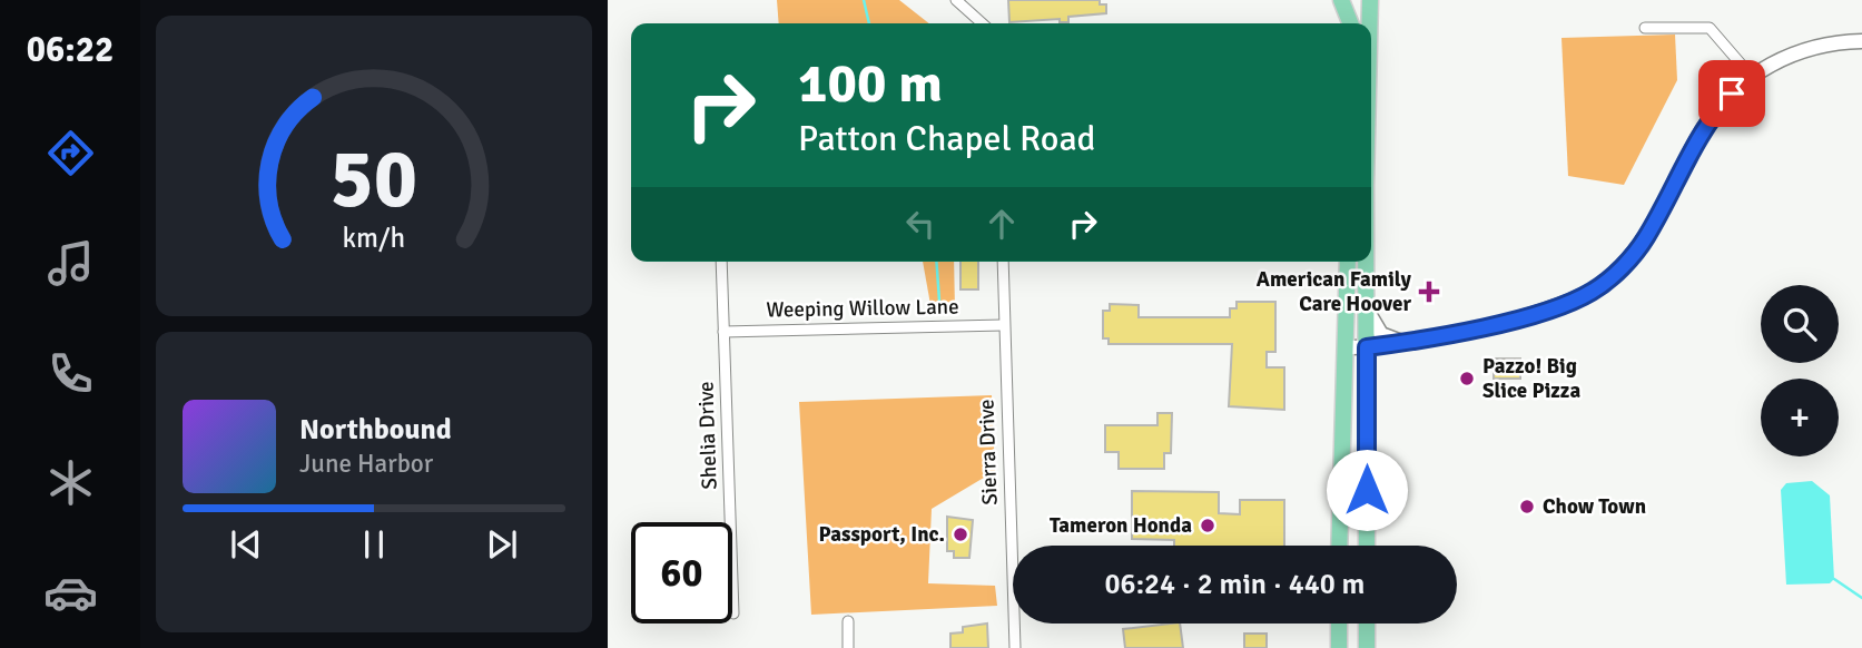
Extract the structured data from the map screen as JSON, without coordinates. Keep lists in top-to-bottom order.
{
  "streets": {
    "street": ["Weeping Willow Lane", "Shelia Drive", "Sierra Drive"]
  },
  "crossings": [
    ["Weeping Willow Lane", "Shelia Drive"],
    ["Weeping Willow Lane", "Sierra Drive"]
  ],
  "places": {
    "health": ["American Family Care Hoover"],
    "other": [
      "Pazzo! Big Slice Pizza",
      "Chow Town",
      "Tameron Honda",
      "Passport, Inc."
    ]
  },
  "page": {
    "tabs": "06:22",
    "turn": ["100 m", "Patton Chapel Road"],
    "map_buttons": "+",
    "song": ["Northbound", "June Harbor"],
    "limit": "60",
    "trip": "06:24 · 2 min · 440 m",
    "gauge": ["50", "km/h"]
  }
}
